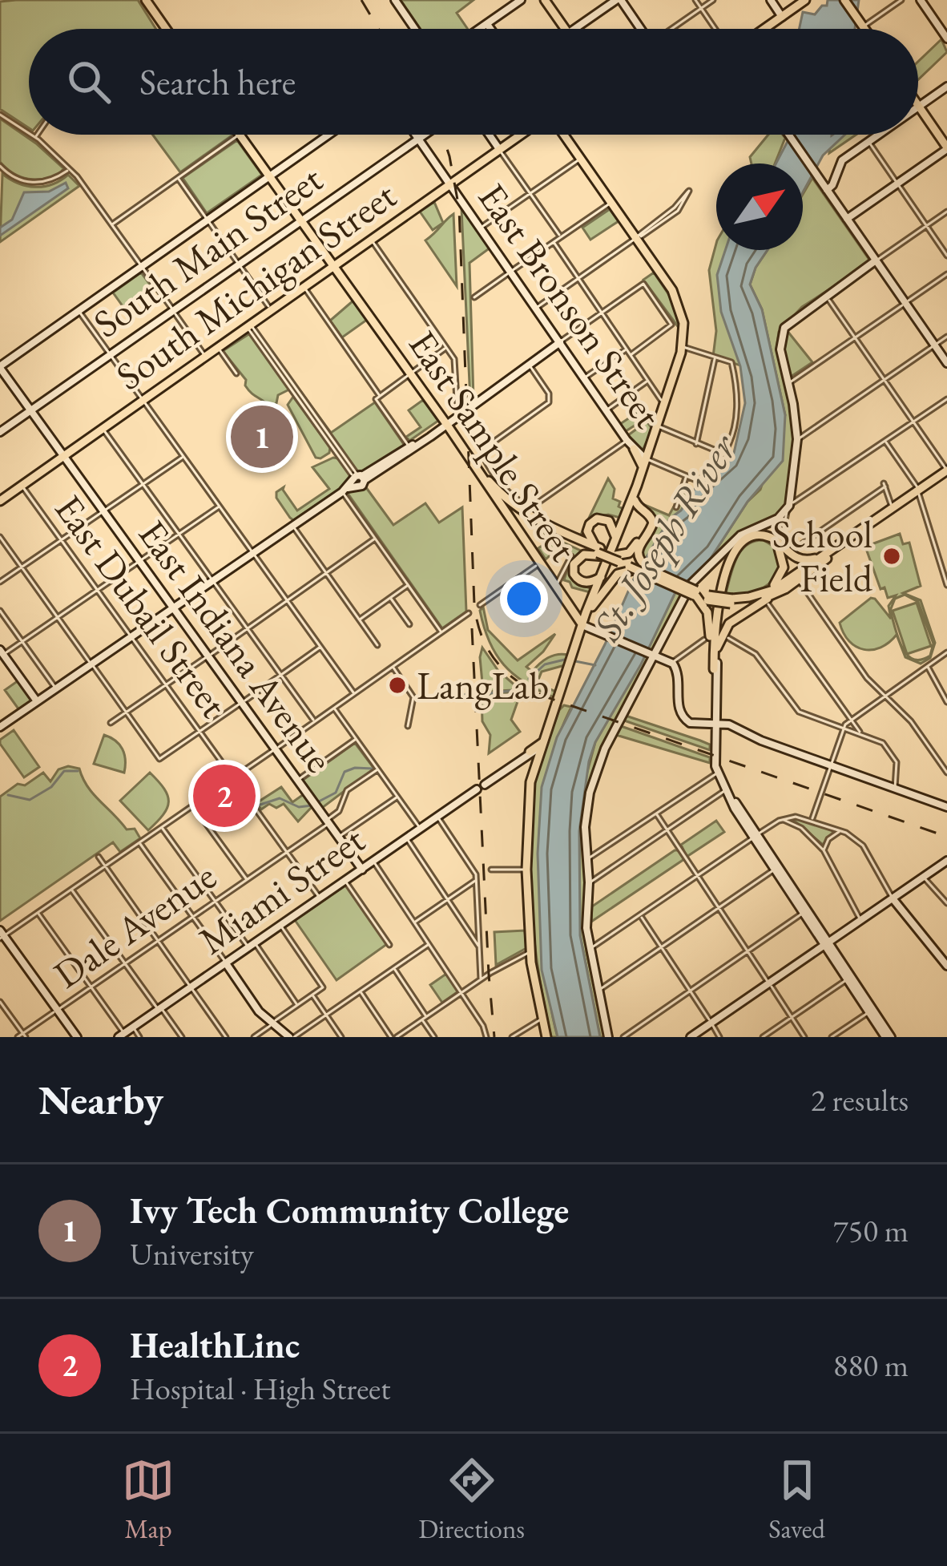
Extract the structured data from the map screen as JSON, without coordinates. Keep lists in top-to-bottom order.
{
  "streets": {
    "main road": ["South Michigan Street", "East Sample Street"],
    "street": [
      "South Main Street",
      "East Bronson Street",
      "East Dubail Street",
      "East Indiana Avenue",
      "Miami Street",
      "Dale Avenue"
    ]
  },
  "crossings": [
    ["South Main Street", "East Bronson Street"],
    ["South Main Street", "East Sample Street"],
    ["South Main Street", "East Indiana Avenue"],
    ["South Michigan Street", "East Bronson Street"],
    ["South Michigan Street", "East Sample Street"],
    ["South Michigan Street", "East Dubail Street"],
    ["South Michigan Street", "East Indiana Avenue"],
    ["East Dubail Street", "Miami Street"],
    ["East Dubail Street", "Dale Avenue"],
    ["East Indiana Avenue", "Miami Street"],
    ["East Indiana Avenue", "Dale Avenue"]
  ],
  "water": ["St. Joseph River"],
  "places": ["School Field", "LangLab"],
  "north": "top right",
  "page": {
    "search": "Search here",
    "pins": ["1", "2"],
    "heading": ["Nearby", "2 results"],
    "list": [
      {
        "mark": "1",
        "name": "Ivy Tech Community College",
        "note": "University",
        "value": "750 m"
      },
      {
        "mark": "2",
        "name": "HealthLinc",
        "note": "Hospital · High Street",
        "value": "880 m"
      }
    ],
    "nav": ["Map", "Directions", "Saved"]
  }
}
